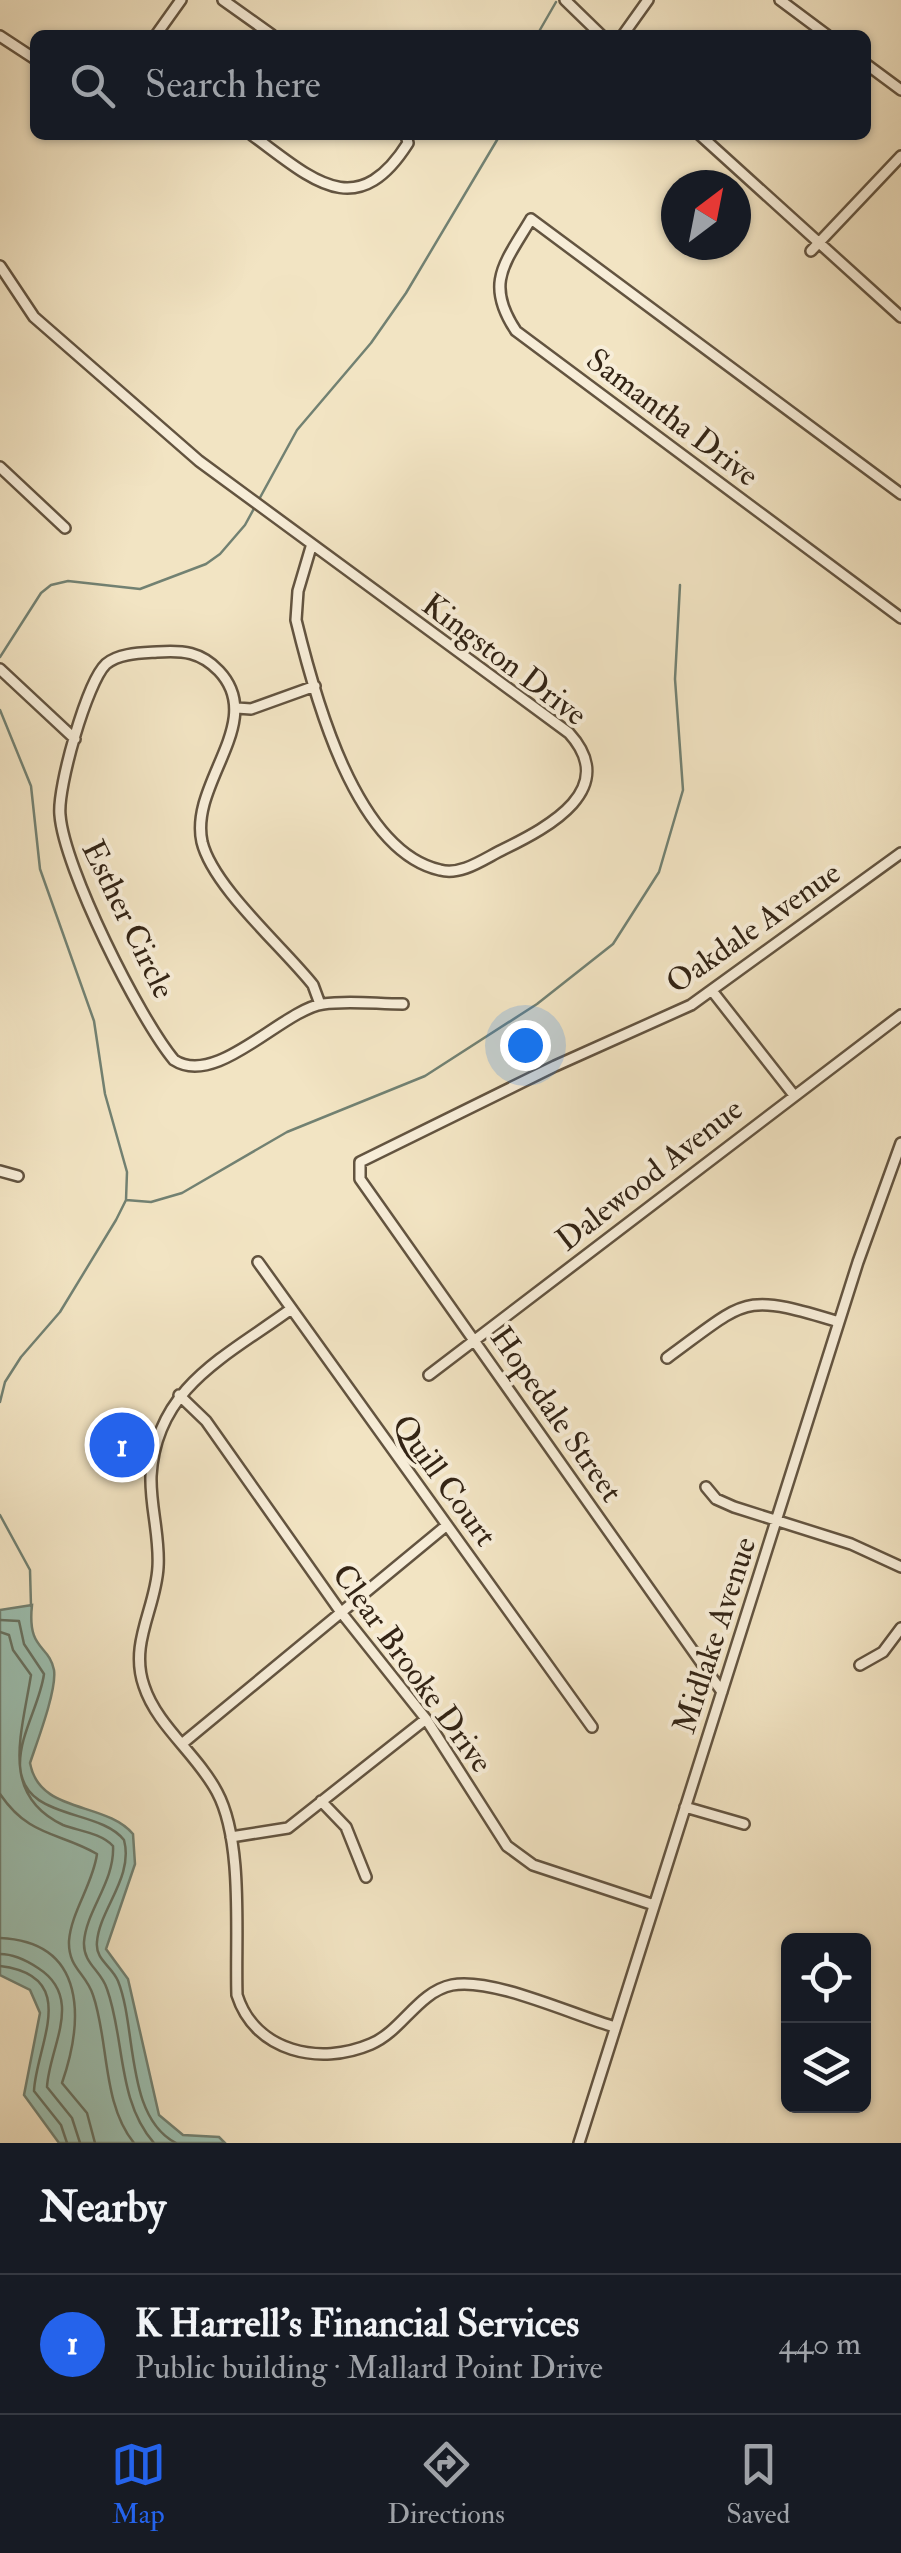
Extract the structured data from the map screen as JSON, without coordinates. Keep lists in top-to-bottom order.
{
  "streets": {
    "street": [
      "Samantha Drive",
      "Kingston Drive",
      "Esther Circle",
      "Oakdale Avenue",
      "Dalewood Avenue",
      "Hopedale Street",
      "Quill Court",
      "Midlake Avenue",
      "Clear Brooke Drive"
    ]
  },
  "crossings": [
    ["Oakdale Avenue", "Hopedale Street"],
    ["Dalewood Avenue", "Hopedale Street"],
    ["Hopedale Street", "Midlake Avenue"],
    ["Midlake Avenue", "Clear Brooke Drive"]
  ],
  "north": "top right",
  "page": {
    "search": "Search here",
    "pins": "1",
    "heading": "Nearby",
    "list": [
      {
        "mark": "1",
        "name": "K Harrell's Financial Services",
        "note": "Public building · Mallard Point Drive",
        "value": "440 m"
      }
    ],
    "nav": ["Map", "Directions", "Saved"]
  }
}
